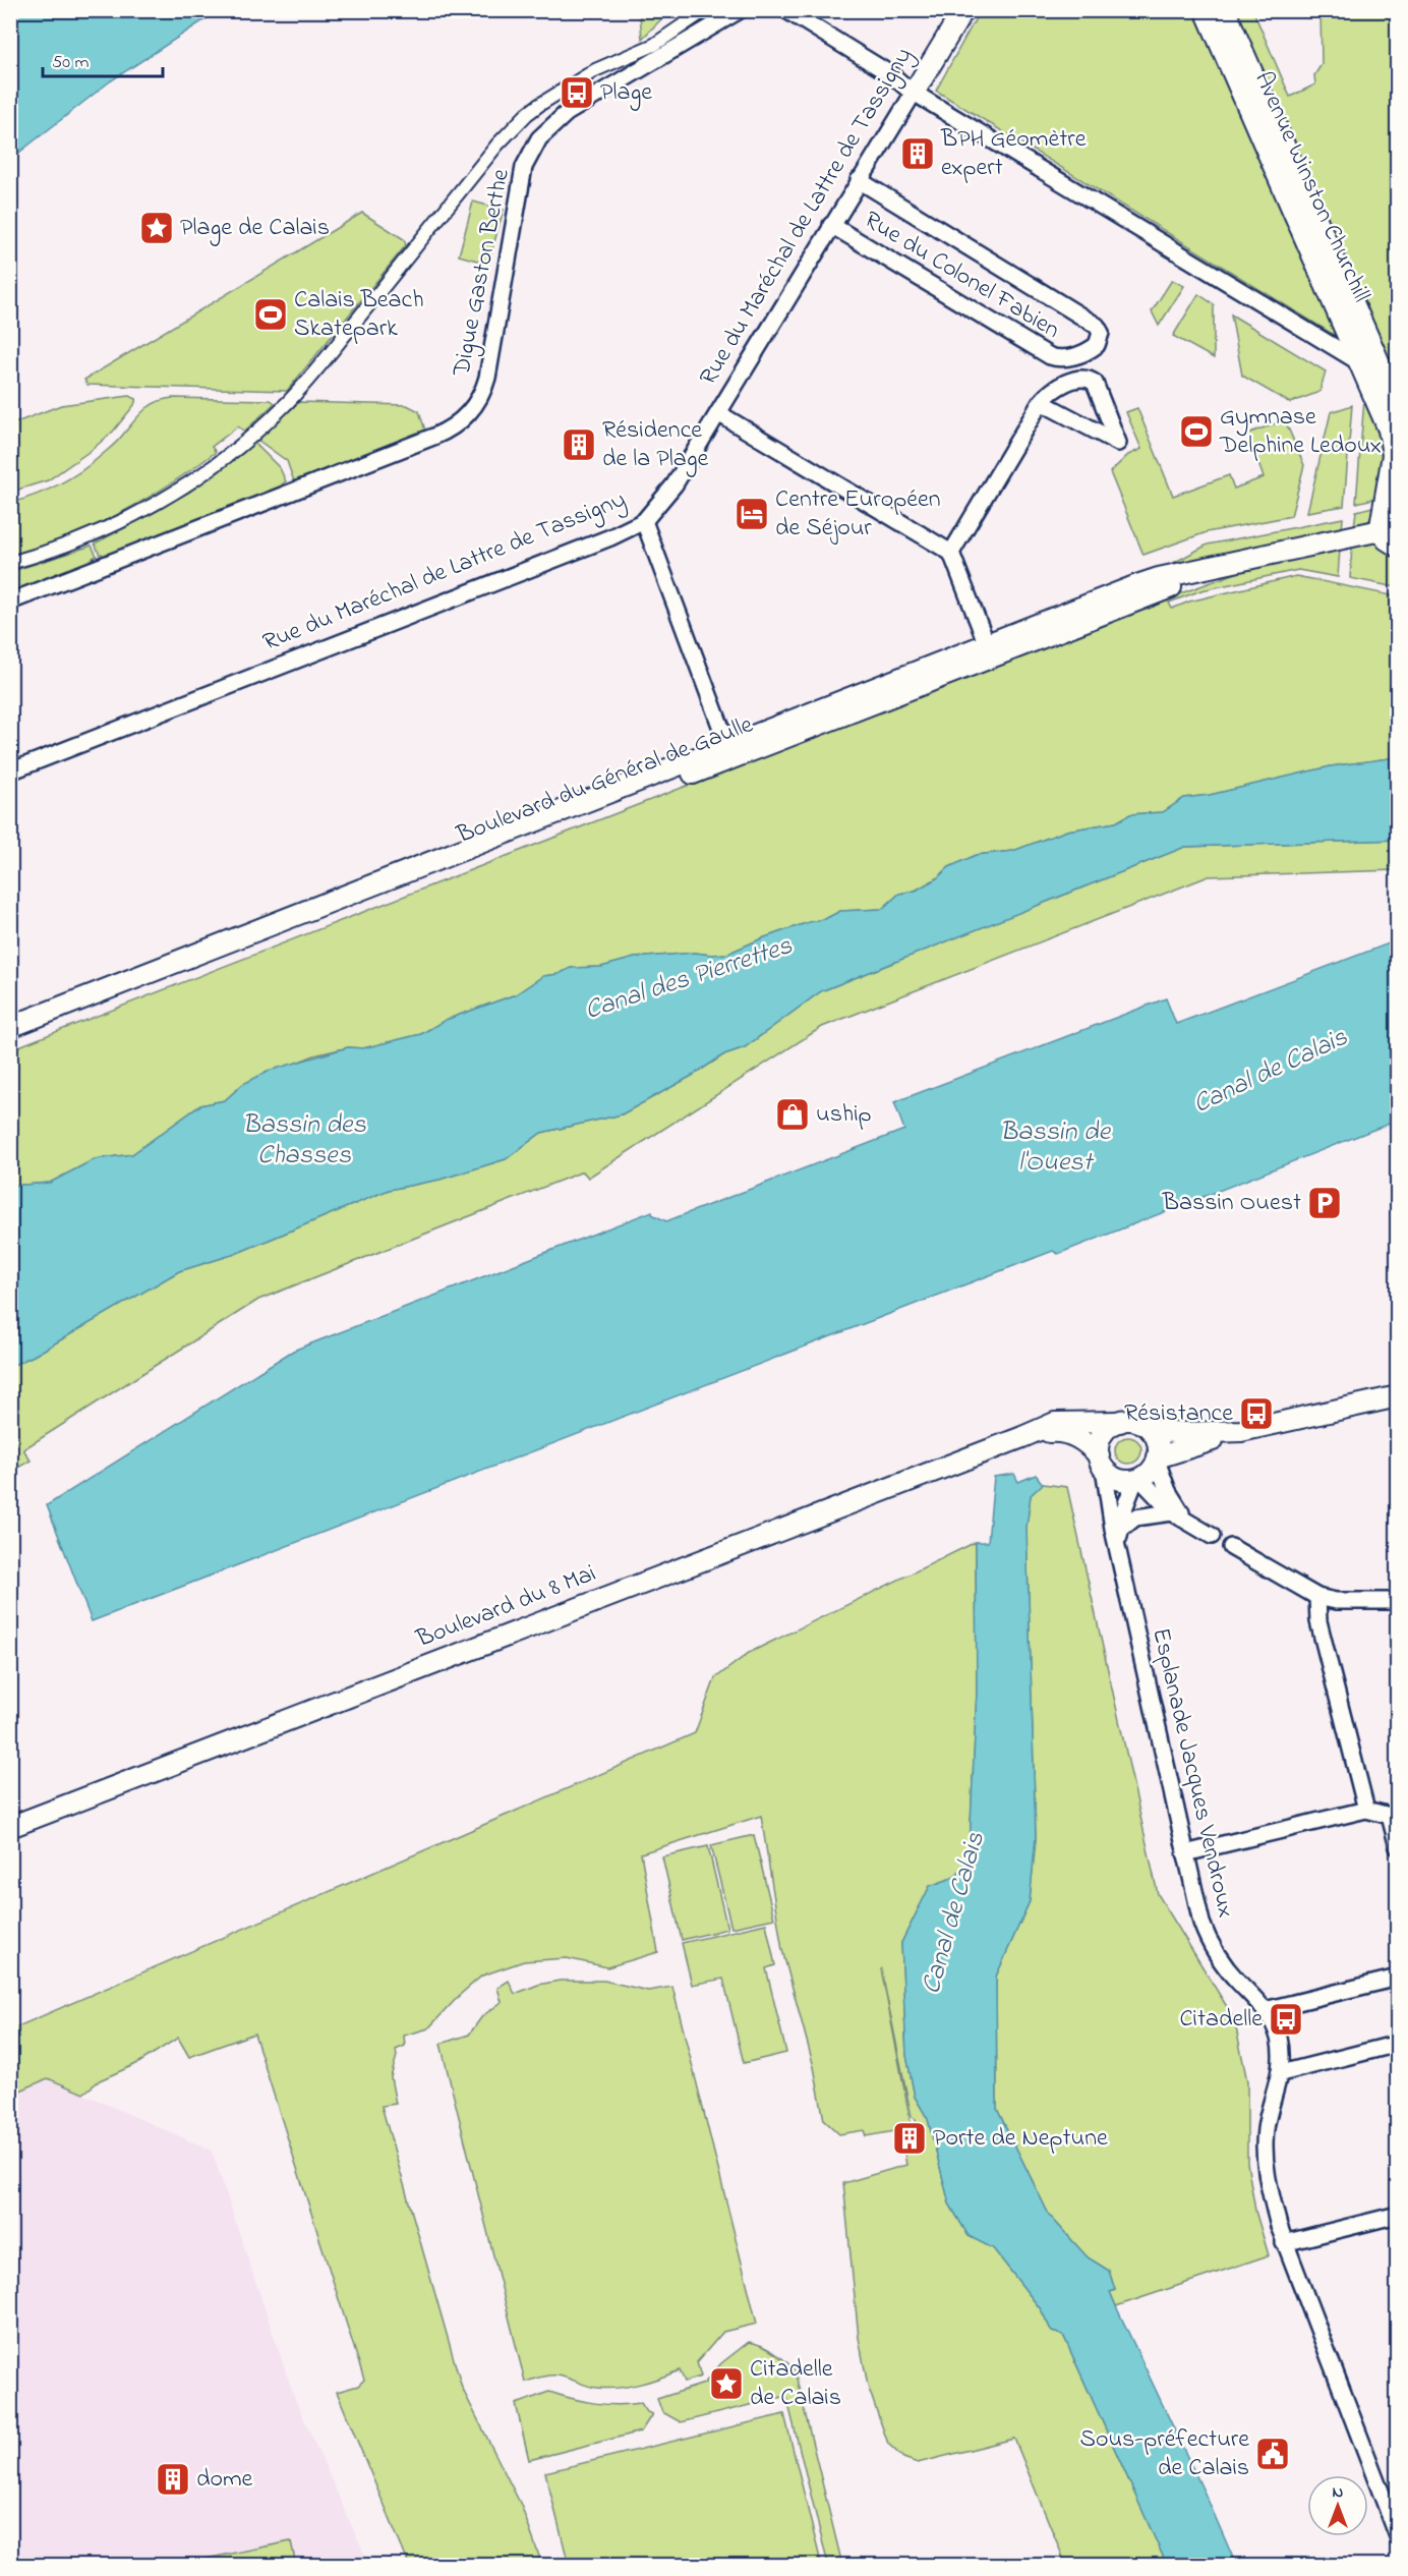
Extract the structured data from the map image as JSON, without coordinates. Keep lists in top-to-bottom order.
{
  "streets": {
    "street": [
      "Avenue Winston Churchill",
      "Rue du Maréchal de Lattre de Tassigny",
      "Digue Gaston Berthe",
      "Rue du Colonel Fabien",
      "Boulevard du Général de Gaulle",
      "Boulevard du 8 Mai",
      "Esplanade Jacques Vendroux"
    ]
  },
  "crossings": [
    ["Rue du Maréchal de Lattre de Tassigny", "Rue du Colonel Fabien"],
    ["Boulevard du 8 Mai", "Esplanade Jacques Vendroux"]
  ],
  "water": [
    "Canal des Pierrettes",
    "Canal de Calais",
    "Bassin des Chasses",
    "Bassin de l'Ouest"
  ],
  "places": {
    "bus stop": ["Plage", "Résistance", "Citadelle"],
    "building": [
      "BPH Géomètre expert",
      "Résidence de la Plage",
      "Porte de Neptune",
      "dome"
    ],
    "place": ["Plage de Calais", "Citadelle de Calais"],
    "sports": ["Calais Beach Skatepark", "Gymnase Delphine Ledoux"],
    "hotel": ["Centre Européen de Séjour"],
    "shop": ["uship"],
    "parking": ["Bassin Ouest"],
    "public building": ["Sous-préfecture de Calais"]
  },
  "scale_bar": "50 m",
  "north": "top"
}
